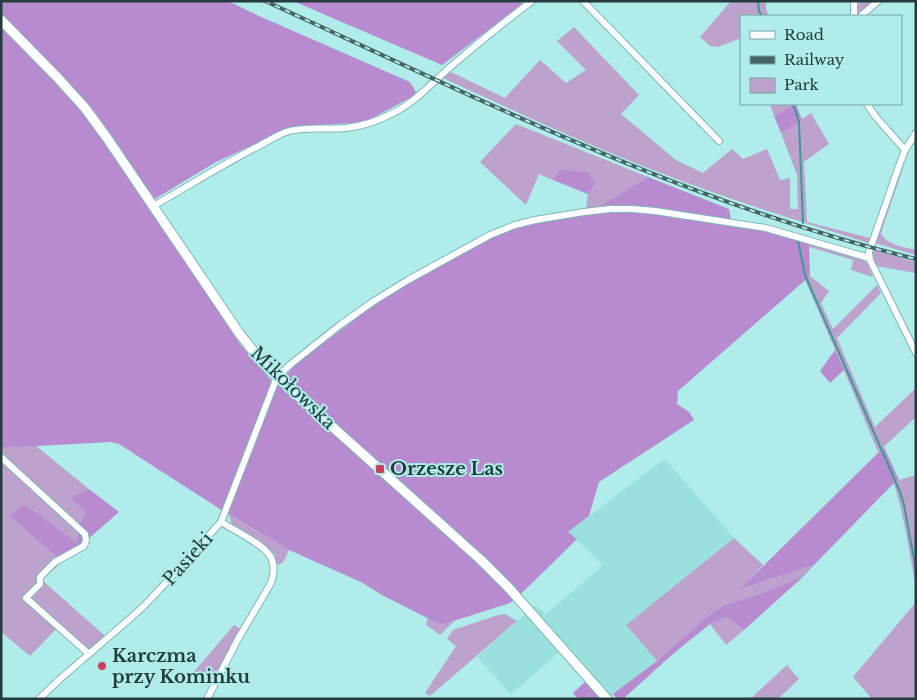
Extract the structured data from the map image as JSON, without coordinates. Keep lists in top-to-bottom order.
{
  "streets": {
    "main road": ["Mikołowska"],
    "street": ["Pasieki"]
  },
  "crossings": [
    ["Mikołowska", "Pasieki"]
  ],
  "places": {
    "transit": ["Orzesze Las"],
    "other": ["Karczma przy Kominku"]
  },
  "legend": ["Road", "Railway", "Park"]
}
